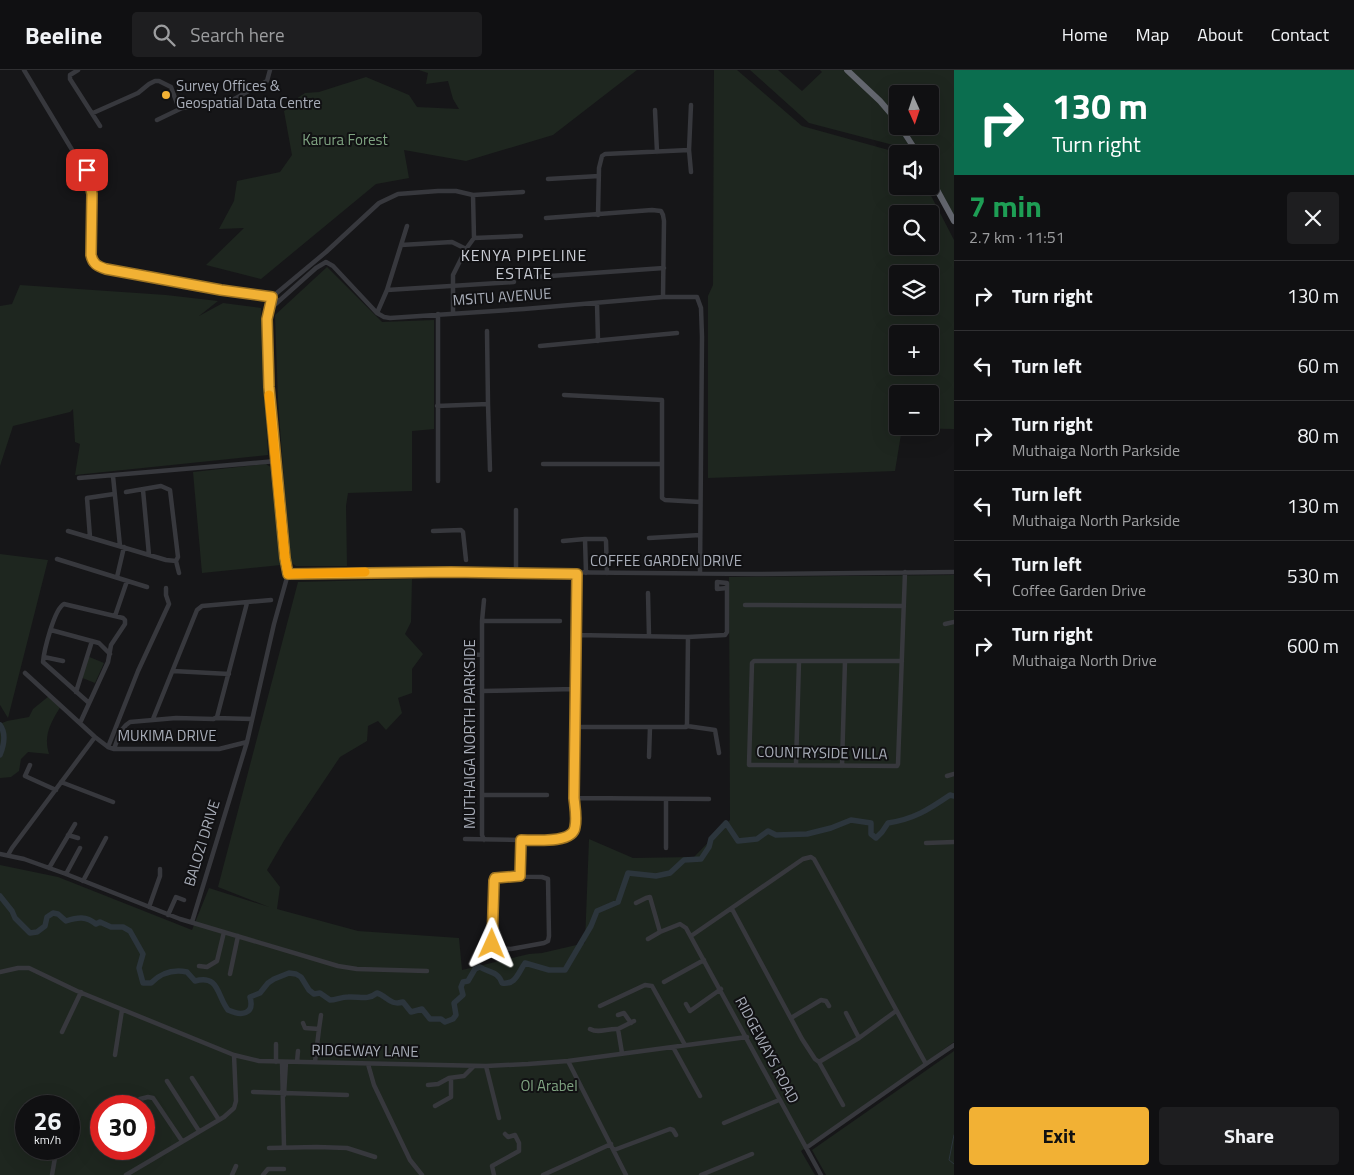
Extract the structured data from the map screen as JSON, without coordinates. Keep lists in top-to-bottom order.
{
  "streets": {
    "street": [
      "MSITU AVENUE",
      "COFFEE GARDEN DRIVE",
      "MUTHAIGA NORTH PARKSIDE",
      "MUKIMA DRIVE",
      "COUNTRYSIDE VILLA",
      "BALOZI DRIVE",
      "RIDGEWAYS ROAD",
      "RIDGEWAY LANE"
    ]
  },
  "crossings": [
    ["MSITU AVENUE", "COFFEE GARDEN DRIVE"],
    ["COFFEE GARDEN DRIVE", "MUTHAIGA NORTH PARKSIDE"],
    ["COFFEE GARDEN DRIVE", "COUNTRYSIDE VILLA"],
    ["COFFEE GARDEN DRIVE", "BALOZI DRIVE"],
    ["MUKIMA DRIVE", "BALOZI DRIVE"],
    ["RIDGEWAYS ROAD", "RIDGEWAY LANE"]
  ],
  "districts": ["KENYA PIPELINE ESTATE"],
  "parks": ["Karura Forest", "Ol Arabel"],
  "places": ["Survey Offices & Geospatial Data Centre"],
  "north": "bottom",
  "page": {
    "header": "Beeline",
    "search": "Search here",
    "nav": [
      "Home",
      "Map",
      "About",
      "Contact"
    ],
    "turn": ["130 m", "Turn right"],
    "map_buttons": ["+", "−"],
    "heading": ["7 min", "2.7 km · 11:51"],
    "list": [
      {
        "name": "Turn right",
        "value": "130 m"
      },
      {
        "name": "Turn left",
        "value": "60 m"
      },
      {
        "name": "Turn right",
        "note": "Muthaiga North Parkside",
        "value": "80 m"
      },
      {
        "name": "Turn left",
        "note": "Muthaiga North Parkside",
        "value": "130 m"
      },
      {
        "name": "Turn left",
        "note": "Coffee Garden Drive",
        "value": "530 m"
      },
      {
        "name": "Turn right",
        "note": "Muthaiga North Drive",
        "value": "600 m"
      }
    ],
    "speed": "26 km/h",
    "limit": "30",
    "buttons": ["Exit", "Share"]
  }
}
